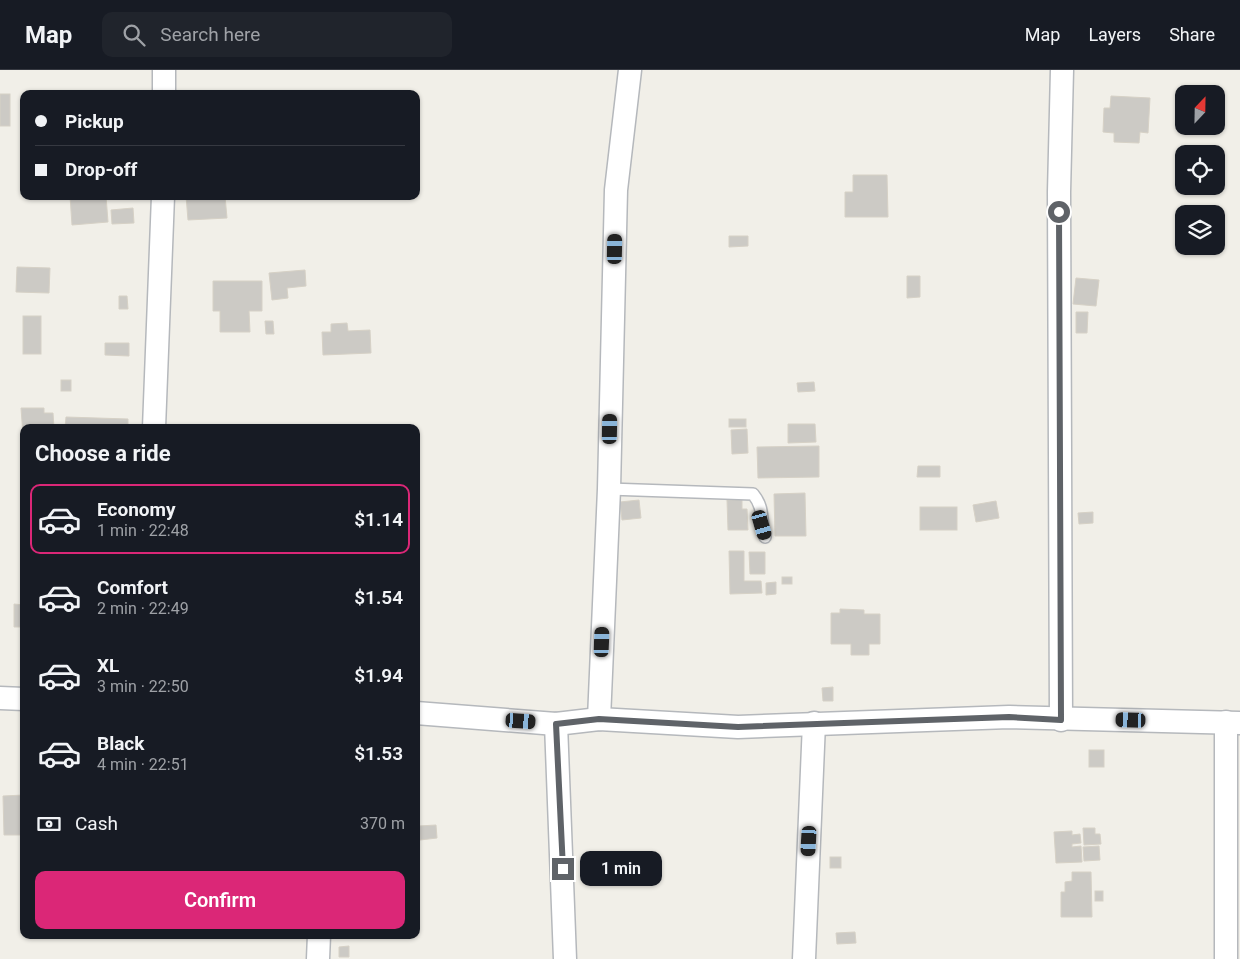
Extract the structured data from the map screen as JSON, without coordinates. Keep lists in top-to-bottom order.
{
  "north": "top",
  "page": {
    "header": "Map",
    "search": "Search here",
    "nav": ["Map", "Layers", "Share"],
    "banner": ["Pickup", "Drop-off"],
    "heading": "Choose a ride",
    "list": [
      {
        "name": "Economy",
        "note": "1 min · 22:48",
        "value": "$1.14"
      },
      {
        "name": "Comfort",
        "note": "2 min · 22:49",
        "value": "$1.54"
      },
      {
        "name": "XL",
        "note": "3 min · 22:50",
        "value": "$1.94"
      },
      {
        "name": "Black",
        "note": "4 min · 22:51",
        "value": "$1.53"
      }
    ],
    "pay": ["Cash", "370 m"],
    "bubble": "1 min",
    "buttons": "Confirm"
  }
}
